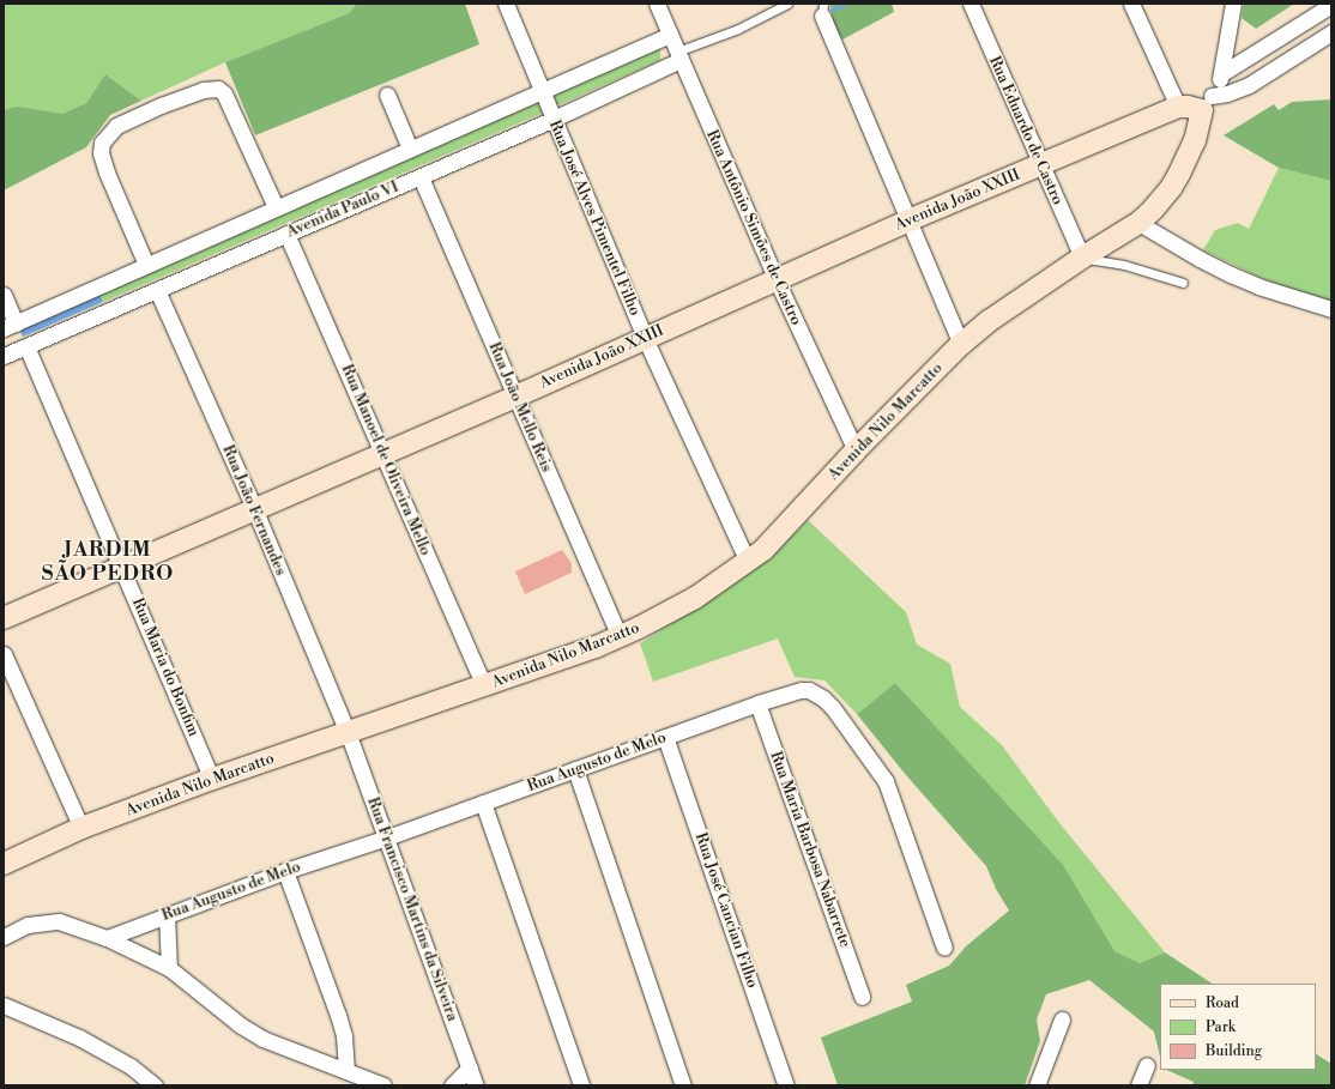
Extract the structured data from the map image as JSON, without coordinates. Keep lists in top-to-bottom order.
{
  "streets": {
    "street": [
      "Rua Eduardo de Castro",
      "Avenida João XXIII",
      "Avenida Paulo VI",
      "Rua José Alves Pimentel Filho",
      "Rua Antônio Simões de Castro",
      "Rua João Mello Reis",
      "Avenida Nilo Marcatto",
      "Rua Manoel de Oliveira Mello",
      "Rua João Fernandes",
      "Rua Maria do Bonfim",
      "Rua Augusto de Melo",
      "Rua Maria Barbosa Nabarrete",
      "Rua Francisco Martins da Silveira",
      "Rua José Cancian Filho"
    ]
  },
  "crossings": [
    ["Rua Eduardo de Castro", "Avenida João XXIII"],
    ["Rua Eduardo de Castro", "Avenida Nilo Marcatto"],
    ["Avenida João XXIII", "Rua José Alves Pimentel Filho"],
    ["Avenida João XXIII", "Rua Antônio Simões de Castro"],
    ["Avenida João XXIII", "Rua João Mello Reis"],
    ["Avenida João XXIII", "Rua Manoel de Oliveira Mello"],
    ["Avenida João XXIII", "Rua João Fernandes"],
    ["Avenida João XXIII", "Rua Maria do Bonfim"],
    ["Avenida Paulo VI", "Rua José Alves Pimentel Filho"],
    ["Avenida Paulo VI", "Rua Antônio Simões de Castro"],
    ["Avenida Paulo VI", "Rua João Mello Reis"],
    ["Avenida Paulo VI", "Rua Manoel de Oliveira Mello"],
    ["Avenida Paulo VI", "Rua João Fernandes"],
    ["Avenida Paulo VI", "Rua Maria do Bonfim"],
    ["Rua José Alves Pimentel Filho", "Avenida Nilo Marcatto"],
    ["Rua Antônio Simões de Castro", "Avenida Nilo Marcatto"],
    ["Rua João Mello Reis", "Avenida Nilo Marcatto"],
    ["Avenida Nilo Marcatto", "Rua Manoel de Oliveira Mello"],
    ["Avenida Nilo Marcatto", "Rua João Fernandes"],
    ["Avenida Nilo Marcatto", "Rua Maria do Bonfim"],
    ["Avenida Nilo Marcatto", "Rua Francisco Martins da Silveira"],
    ["Rua João Fernandes", "Rua Francisco Martins da Silveira"],
    ["Rua Augusto de Melo", "Rua Maria Barbosa Nabarrete"],
    ["Rua Augusto de Melo", "Rua Francisco Martins da Silveira"],
    ["Rua Augusto de Melo", "Rua José Cancian Filho"]
  ],
  "districts": ["JARDIM SÃO PEDRO"],
  "legend": ["Road", "Park", "Building"]
}
